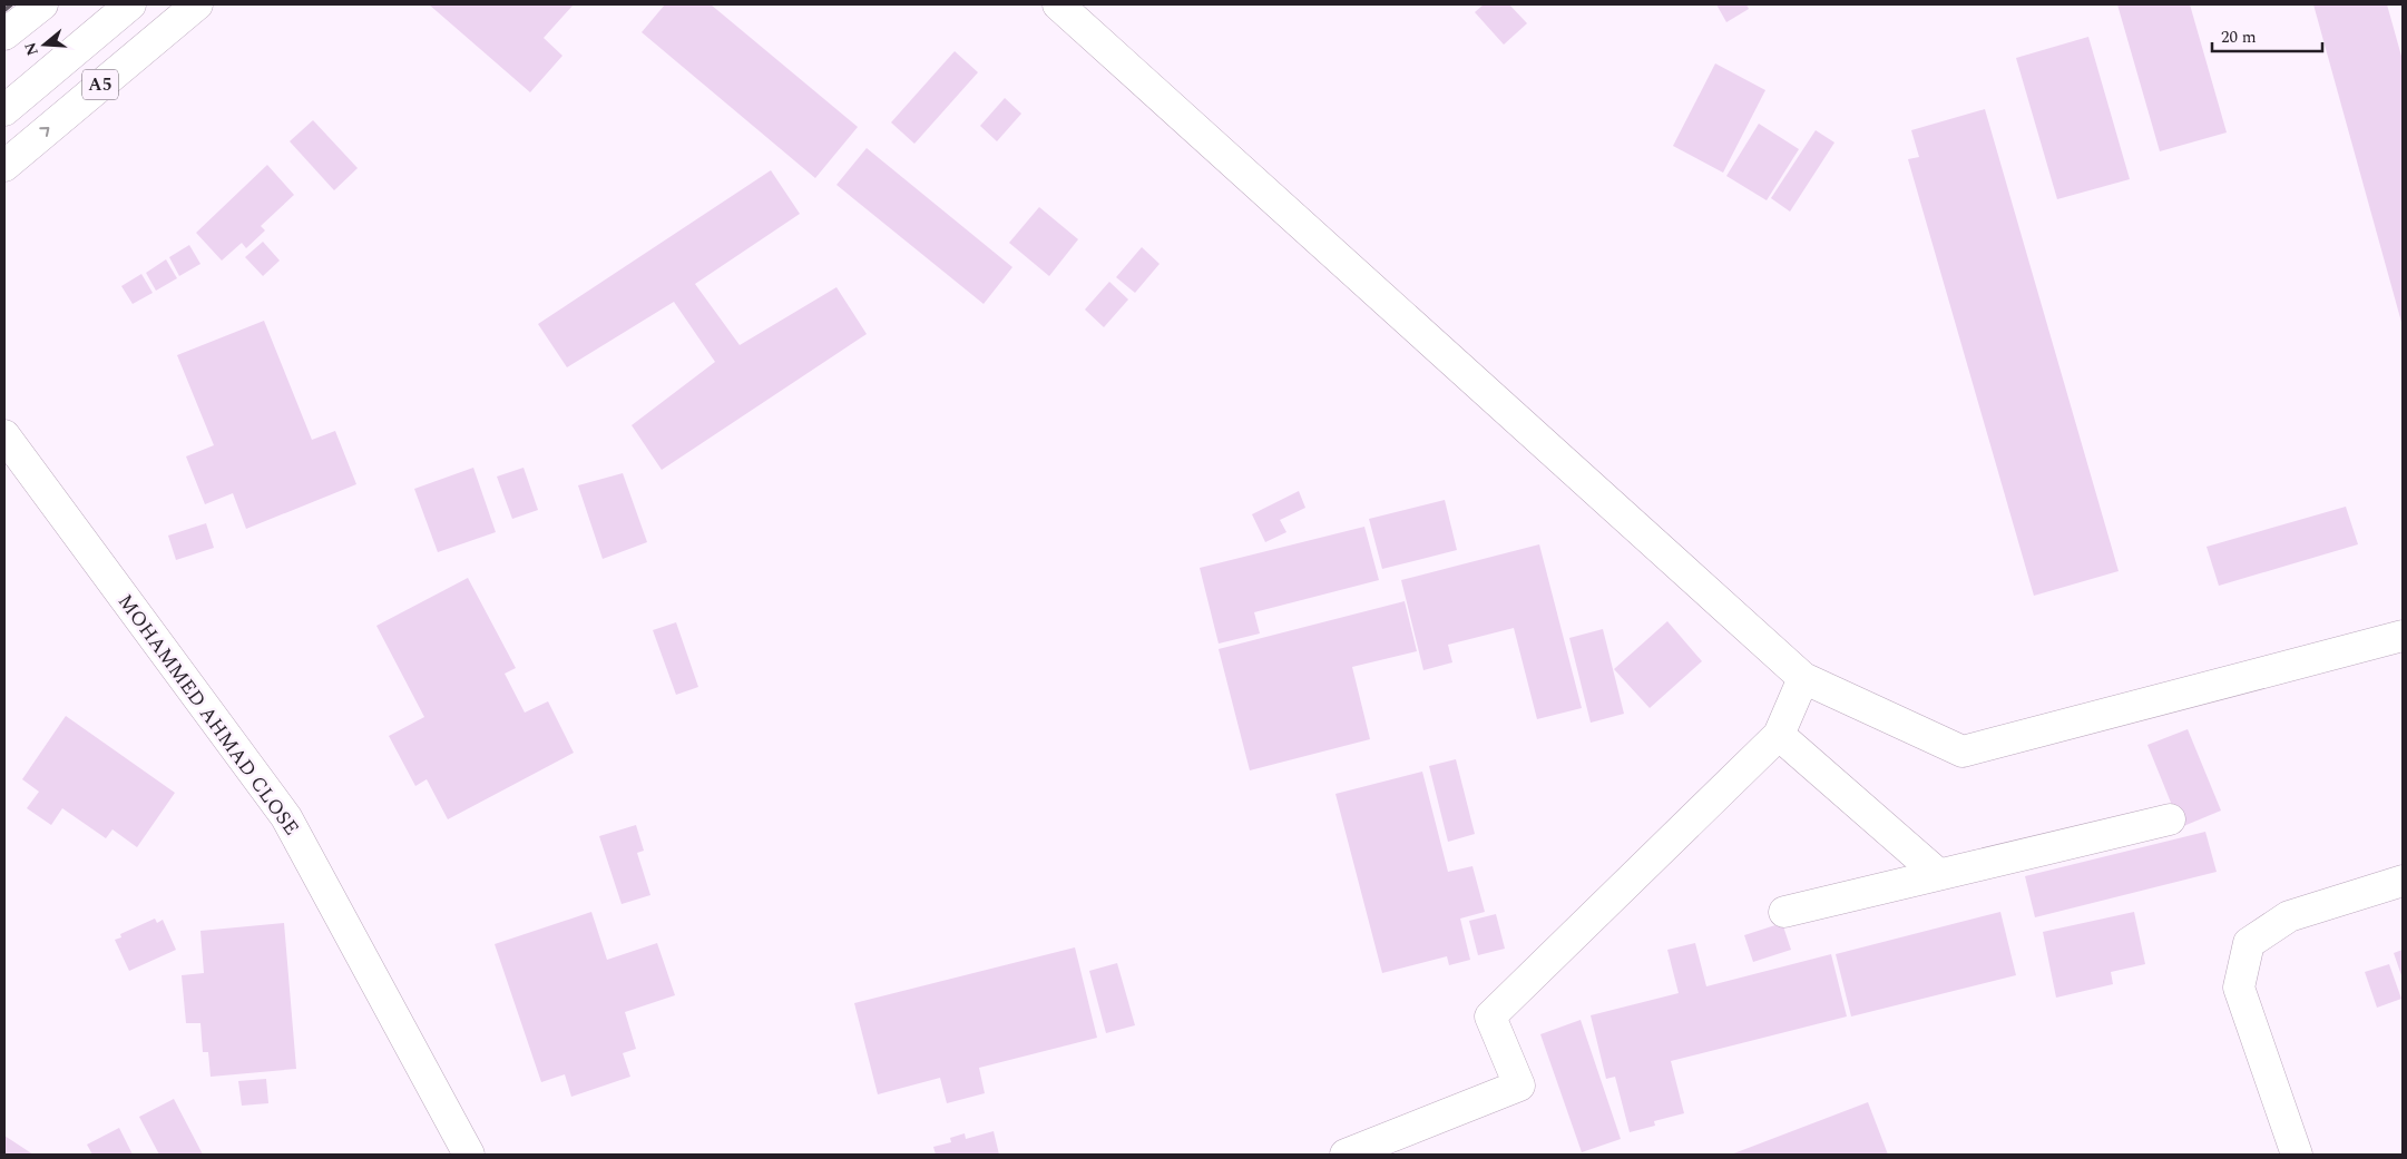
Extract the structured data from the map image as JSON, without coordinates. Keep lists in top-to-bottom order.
{
  "streets": {
    "main road": ["A5", "MOHAMMED AHMAD CLOSE"]
  },
  "scale_bar": "20 m",
  "north": "left"
}
